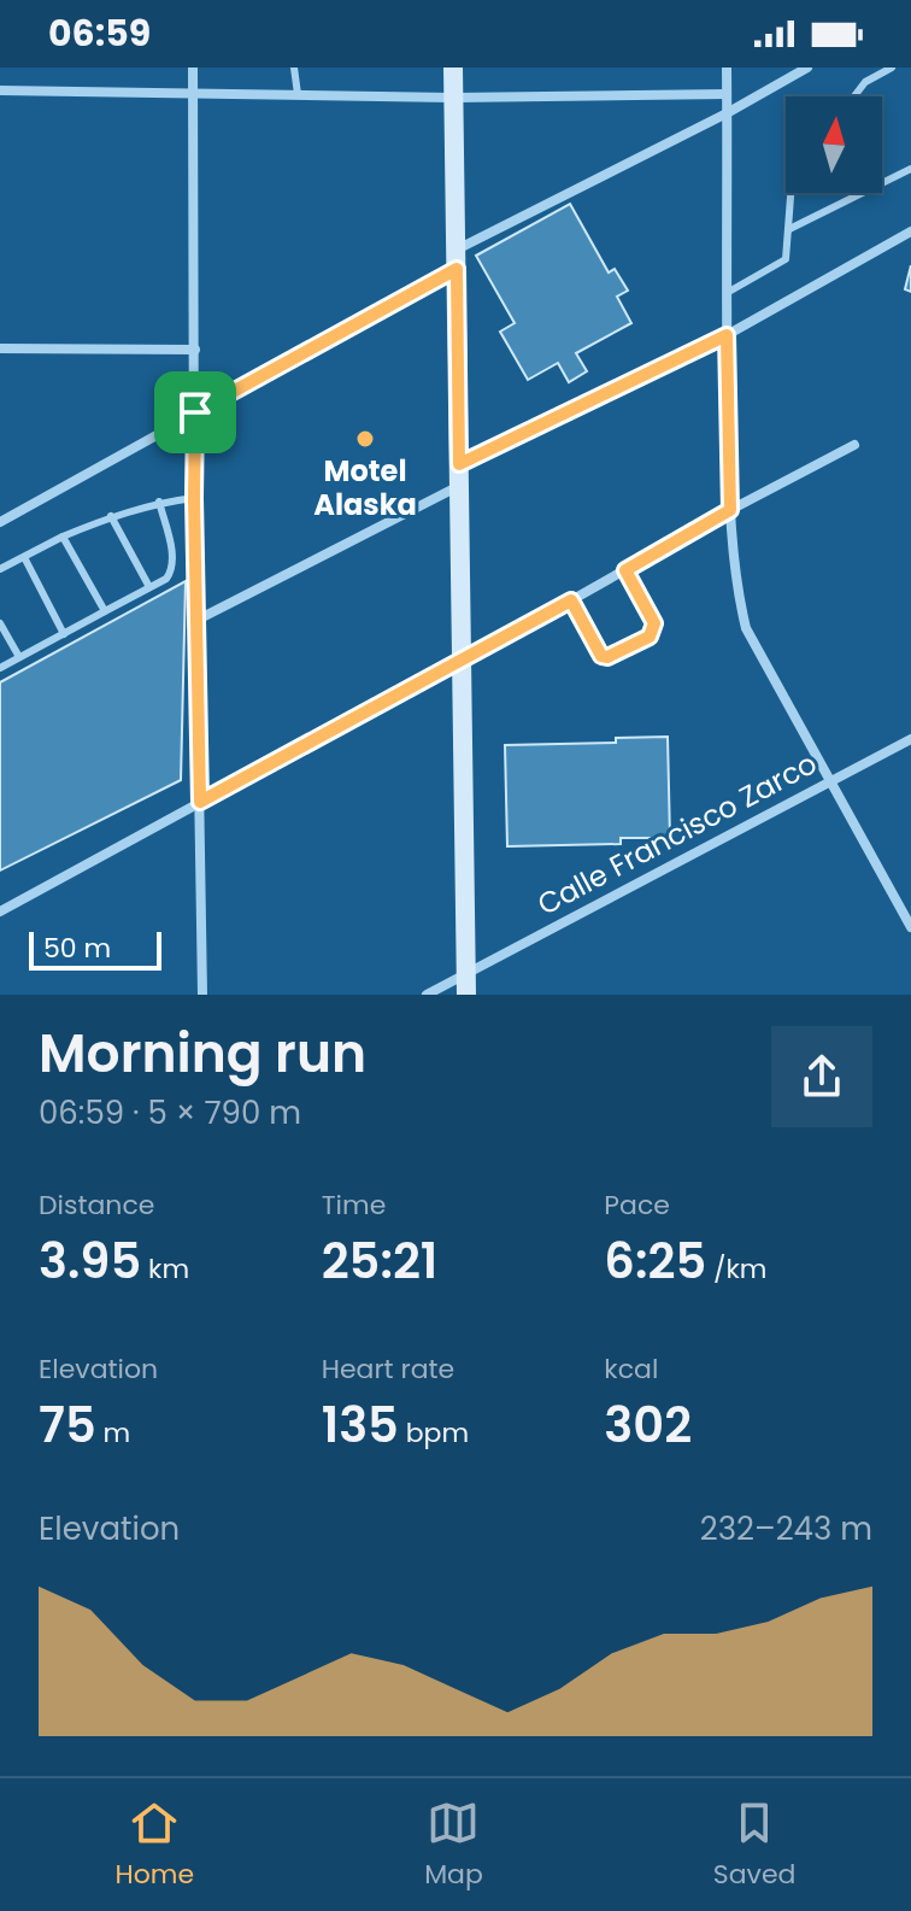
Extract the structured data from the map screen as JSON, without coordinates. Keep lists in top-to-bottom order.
{
  "streets": {
    "street": ["Calle Francisco Zarco"]
  },
  "places": ["Motel Alaska"],
  "scale_bar": "50 m",
  "north": "top",
  "page": {
    "status": "06:59",
    "scale": "50 m",
    "heading": ["Morning run", "06:59 · 5 × 790 m"],
    "stats": [
      ["Distance", "3.95 km"],
      ["Time", "25:21"],
      ["Pace", "6:25 /km"],
      ["Elevation", "75 m"],
      ["Heart rate", "135 bpm"],
      ["kcal", "302"]
    ],
    "chart": ["Elevation", "232–243 m"],
    "tabs": ["Home", "Map", "Saved"]
  }
}
